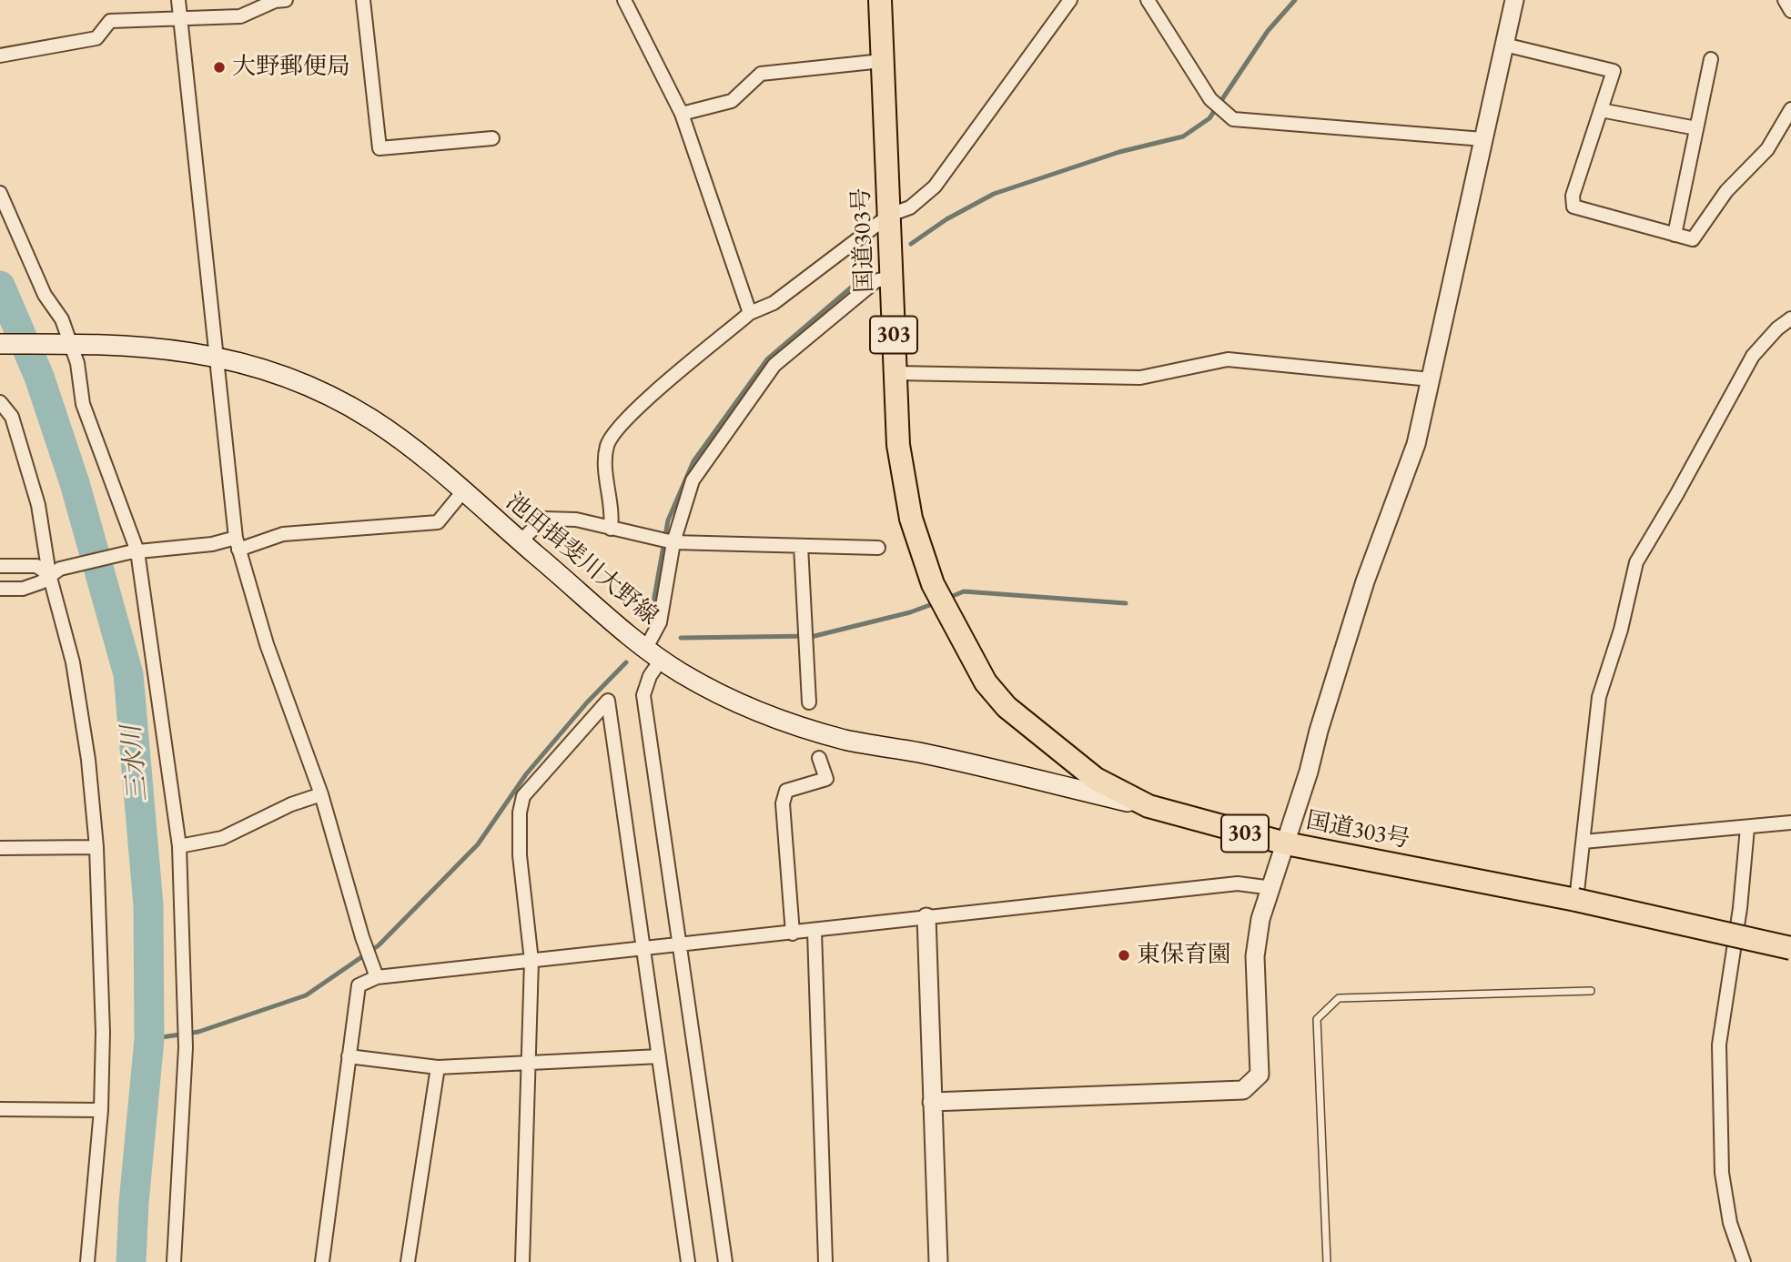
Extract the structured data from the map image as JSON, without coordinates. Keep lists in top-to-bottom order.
{
  "streets": {
    "highway": ["国道303号", "303"],
    "main road": ["池田揖斐川大野線"]
  },
  "crossings": [
    ["国道303号", "池田揖斐川大野線"]
  ],
  "water": ["三水川"],
  "places": ["大野郵便局", "東保育園"]
}
